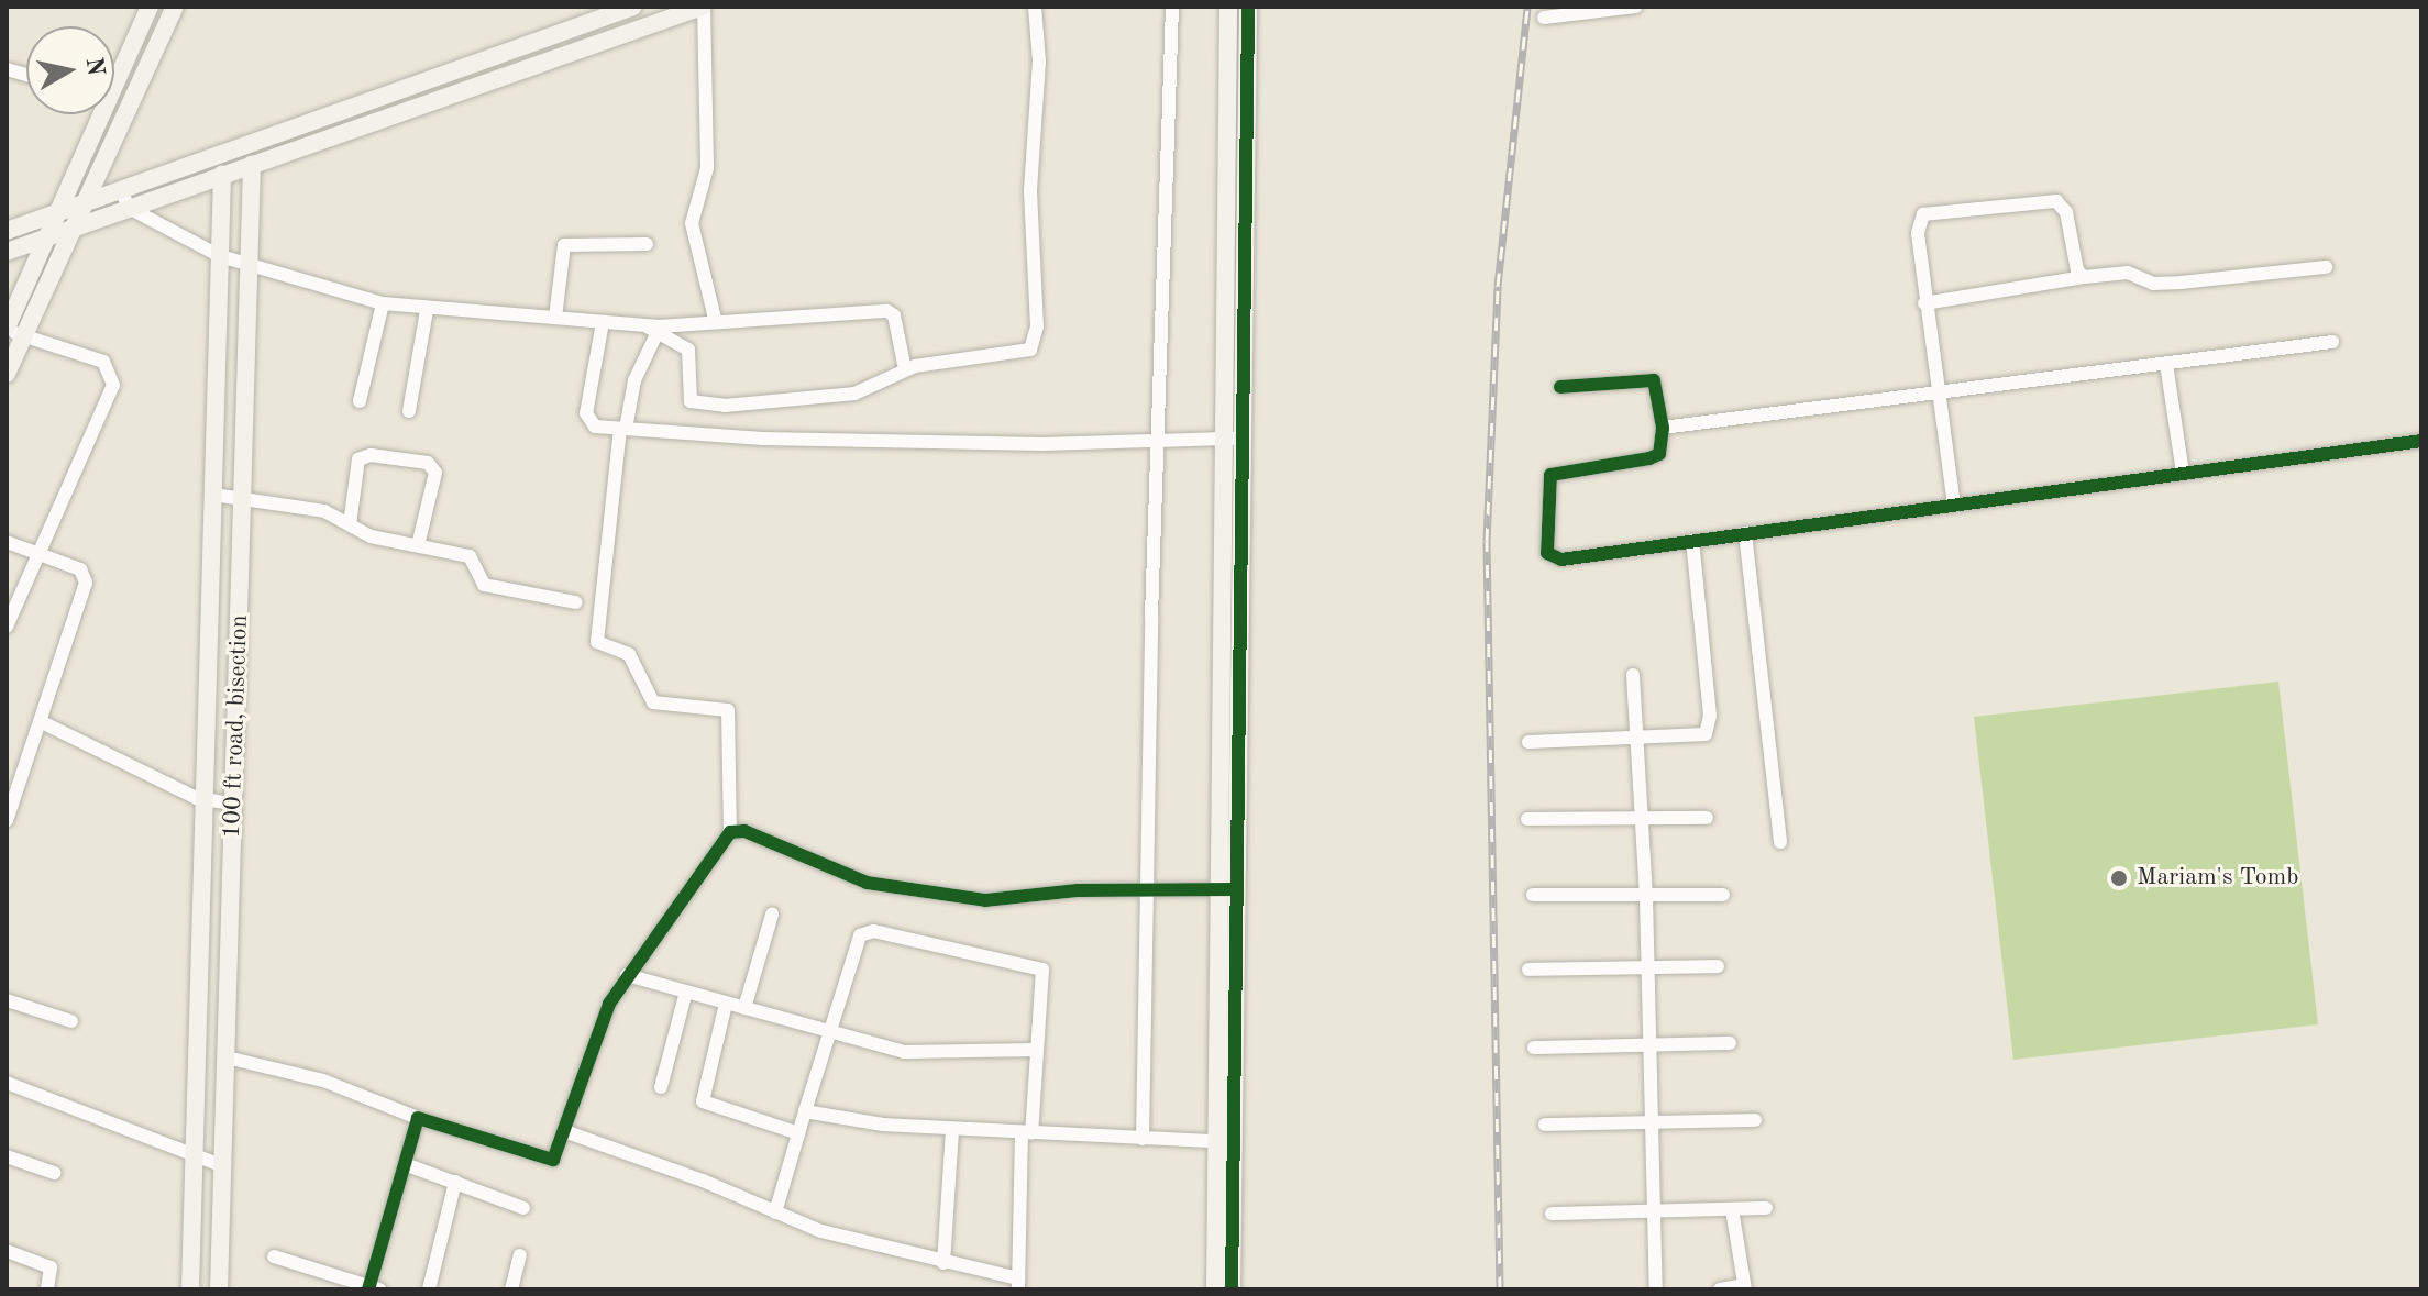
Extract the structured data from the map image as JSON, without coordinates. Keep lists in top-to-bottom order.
{
  "streets": {
    "street": ["100 ft road, bisection"]
  },
  "places": ["Mariam's Tomb"],
  "north": "right"
}
